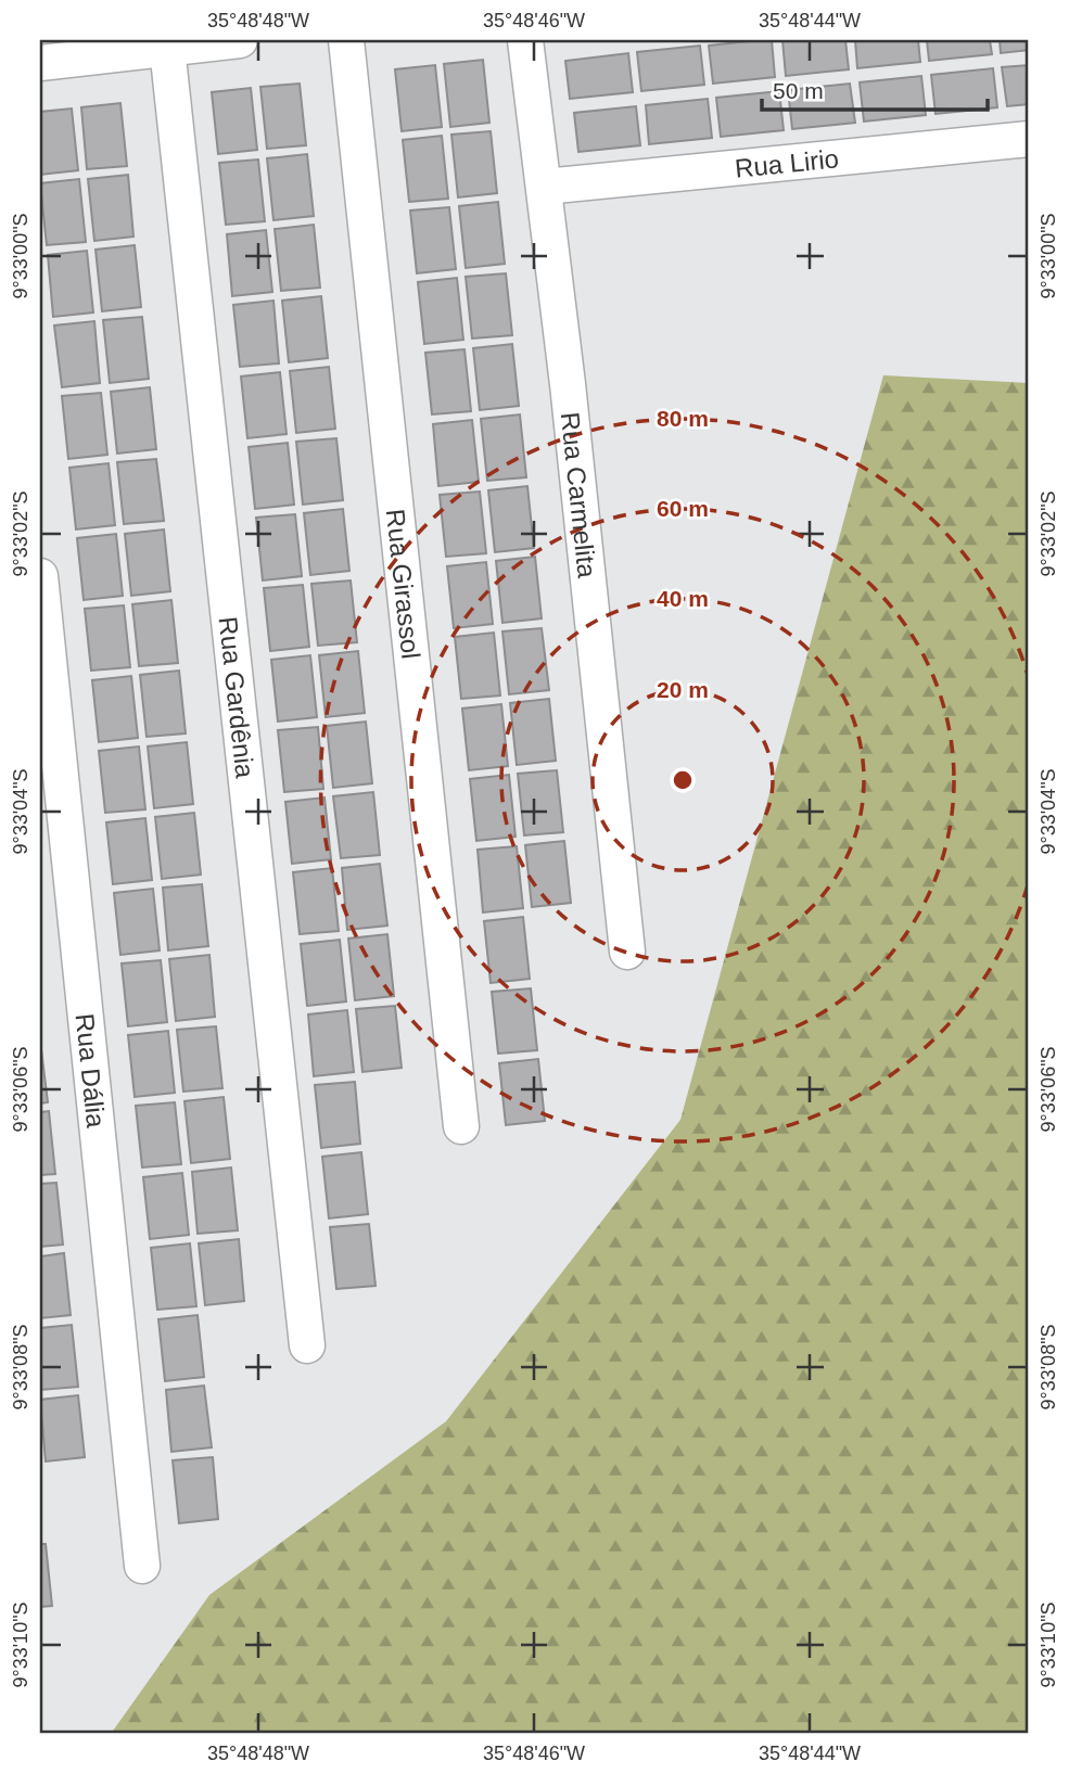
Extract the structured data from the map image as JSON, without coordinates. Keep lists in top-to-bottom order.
{
  "streets": {
    "street": [
      "Rua Lirio",
      "Rua Carmelita",
      "Rua Girassol",
      "Rua Gardênia",
      "Rua Dália"
    ]
  },
  "crossings": [
    ["Rua Lirio", "Rua Carmelita"]
  ],
  "scale_bar": "50 m",
  "coordinates": [
    "35°48'48\"W",
    "35°48'46\"W",
    "35°48'44\"W",
    "9°33'00\"S",
    "9°33'02\"S",
    "9°33'04\"S",
    "9°33'06\"S",
    "9°33'08\"S",
    "9°33'10\"S"
  ],
  "rings": [
    "80 m",
    "60 m",
    "40 m",
    "20 m"
  ]
}
